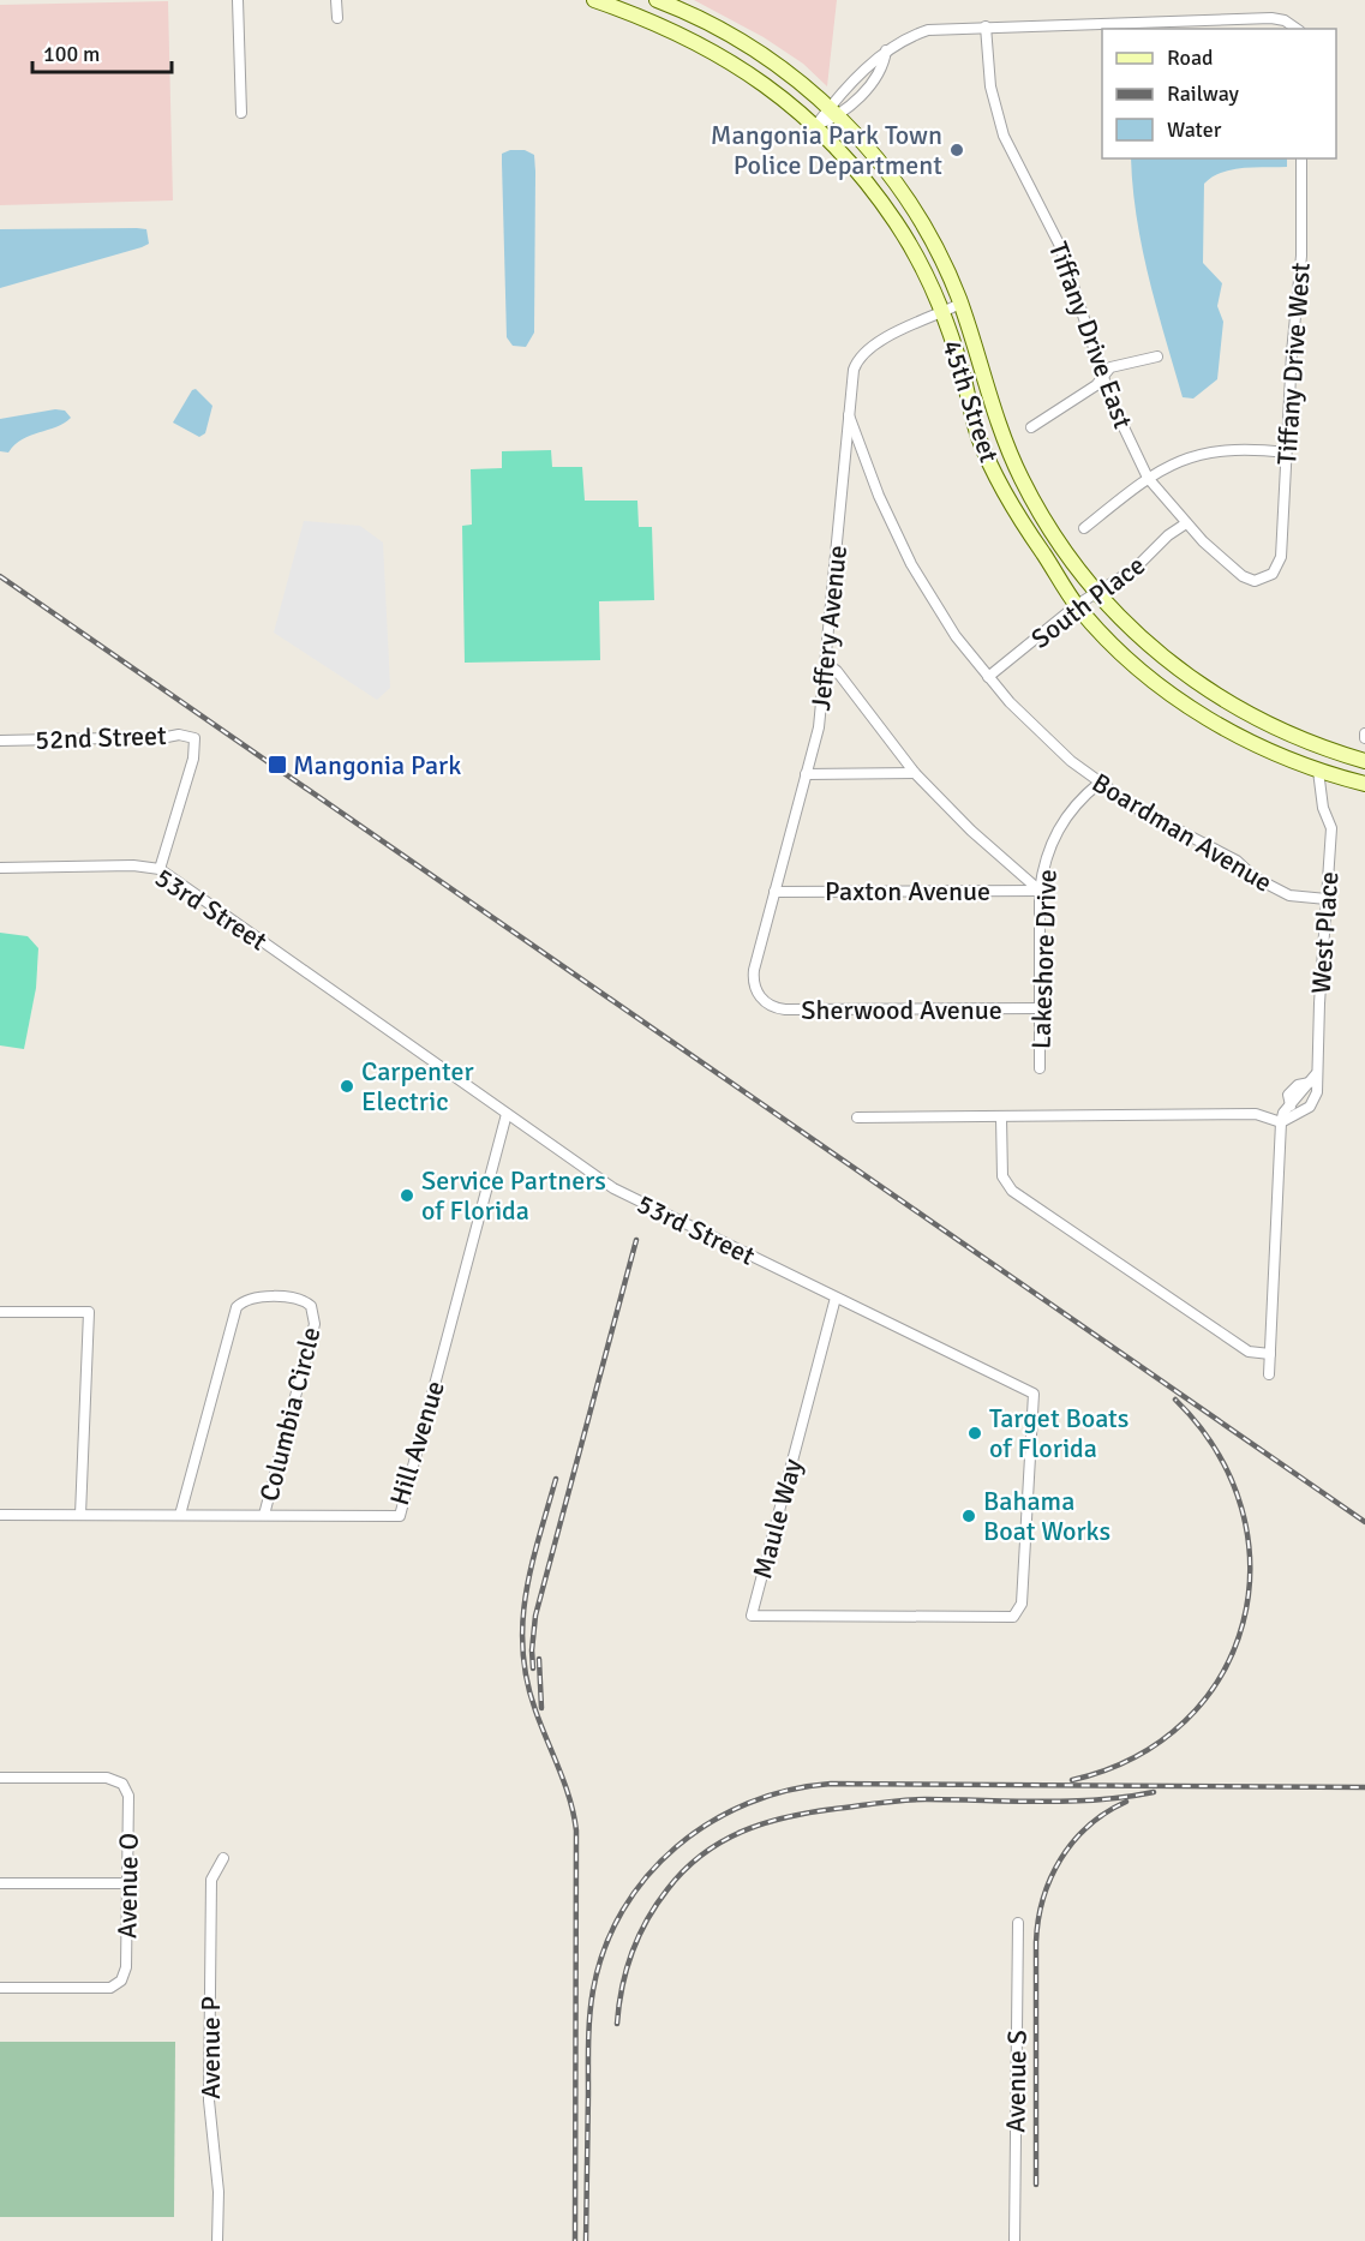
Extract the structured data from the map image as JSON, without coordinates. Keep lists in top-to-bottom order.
{
  "streets": {
    "main road": ["45th Street"],
    "street": [
      "Tiffany Drive East",
      "Tiffany Drive West",
      "South Place",
      "Jeffery Avenue",
      "52nd Street",
      "Boardman Avenue",
      "Paxton Avenue",
      "53rd Street",
      "West Place",
      "Lakeshore Drive",
      "Sherwood Avenue",
      "Columbia Circle",
      "Hill Avenue",
      "Maule Way",
      "Avenue O",
      "Avenue P",
      "Avenue S"
    ]
  },
  "crossings": [
    ["Tiffany Drive East", "Tiffany Drive West"],
    ["Tiffany Drive East", "South Place"],
    ["45th Street", "South Place"],
    ["45th Street", "Jeffery Avenue"],
    ["45th Street", "West Place"],
    ["South Place", "Boardman Avenue"],
    ["Jeffery Avenue", "Boardman Avenue"],
    ["Jeffery Avenue", "Paxton Avenue"],
    ["Jeffery Avenue", "Sherwood Avenue"],
    ["52nd Street", "53rd Street"],
    ["Boardman Avenue", "West Place"],
    ["Boardman Avenue", "Lakeshore Drive"],
    ["Paxton Avenue", "Lakeshore Drive"],
    ["53rd Street", "Hill Avenue"],
    ["53rd Street", "Maule Way"],
    ["Lakeshore Drive", "Sherwood Avenue"],
    ["Columbia Circle", "Hill Avenue"]
  ],
  "places": {
    "other": [
      "Mangonia Park Town Police Department",
      "Carpenter Electric",
      "Service Partners of Florida",
      "Target Boats of Florida",
      "Bahama Boat Works"
    ],
    "transit": ["Mangonia Park"]
  },
  "legend": ["Road", "Railway", "Water"],
  "scale_bar": "100 m"
}
